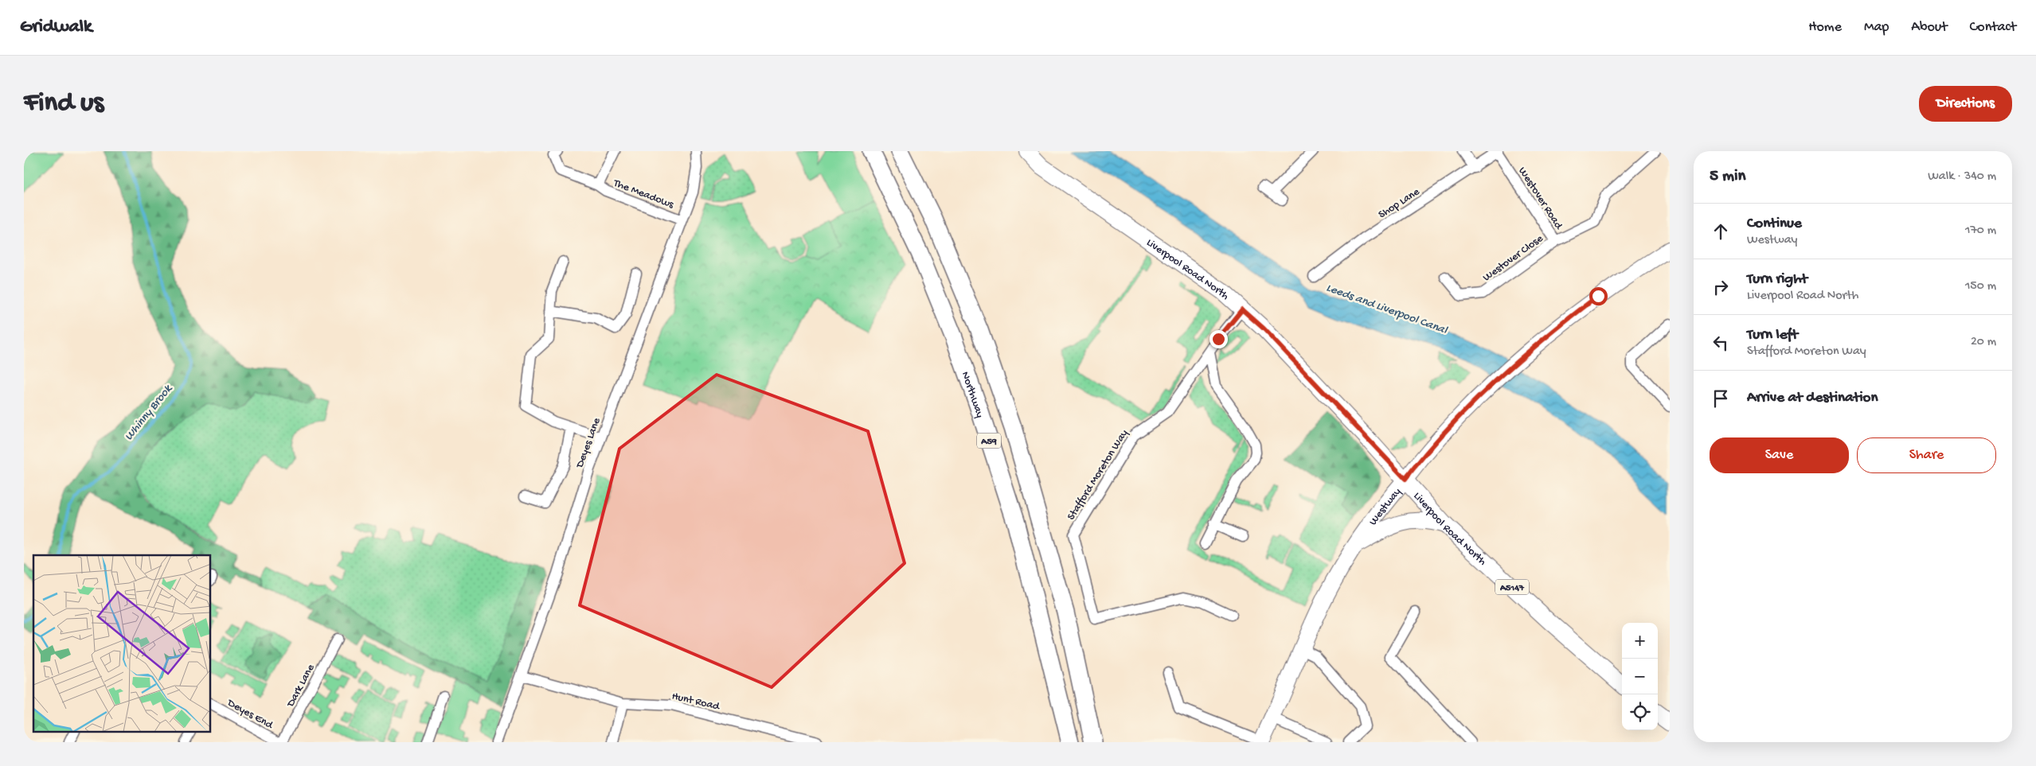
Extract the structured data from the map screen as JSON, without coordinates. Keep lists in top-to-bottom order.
{
  "streets": {
    "highway": ["Northway", "A59"],
    "main road": ["Liverpool Road North", "Westway", "A5147"],
    "street": [
      "The Meadows",
      "Westover Road",
      "Shop Lane",
      "Westover Close",
      "Deyes Lane",
      "Stafford Moreton Way",
      "Dark Lane",
      "Hunt Road",
      "Deyes End"
    ]
  },
  "crossings": [
    ["The Meadows", "Deyes Lane"],
    ["Westover Road", "Shop Lane"],
    ["Westover Road", "Westover Close"],
    ["Liverpool Road North", "Stafford Moreton Way"],
    ["Liverpool Road North", "Westway"],
    ["Deyes Lane", "Hunt Road"],
    ["Dark Lane", "Deyes End"]
  ],
  "water": ["Leeds and Liverpool Canal", "Whinny Brook"],
  "page": {
    "header": "Gridwalk",
    "nav": [
      "Home",
      "Map",
      "About",
      "Contact"
    ],
    "buttons": [
      "Directions",
      ["Save", "Share"]
    ],
    "title": "Find us",
    "heading": ["5 min", "Walk · 340 m"],
    "list": [
      ["Continue", "Westway", "170 m"],
      ["Turn right", "Liverpool Road North", "150 m"],
      ["Turn left", "Stafford Moreton Way", "20 m"],
      "Arrive at destination"
    ],
    "map_buttons": ["+", "−"]
  }
}
